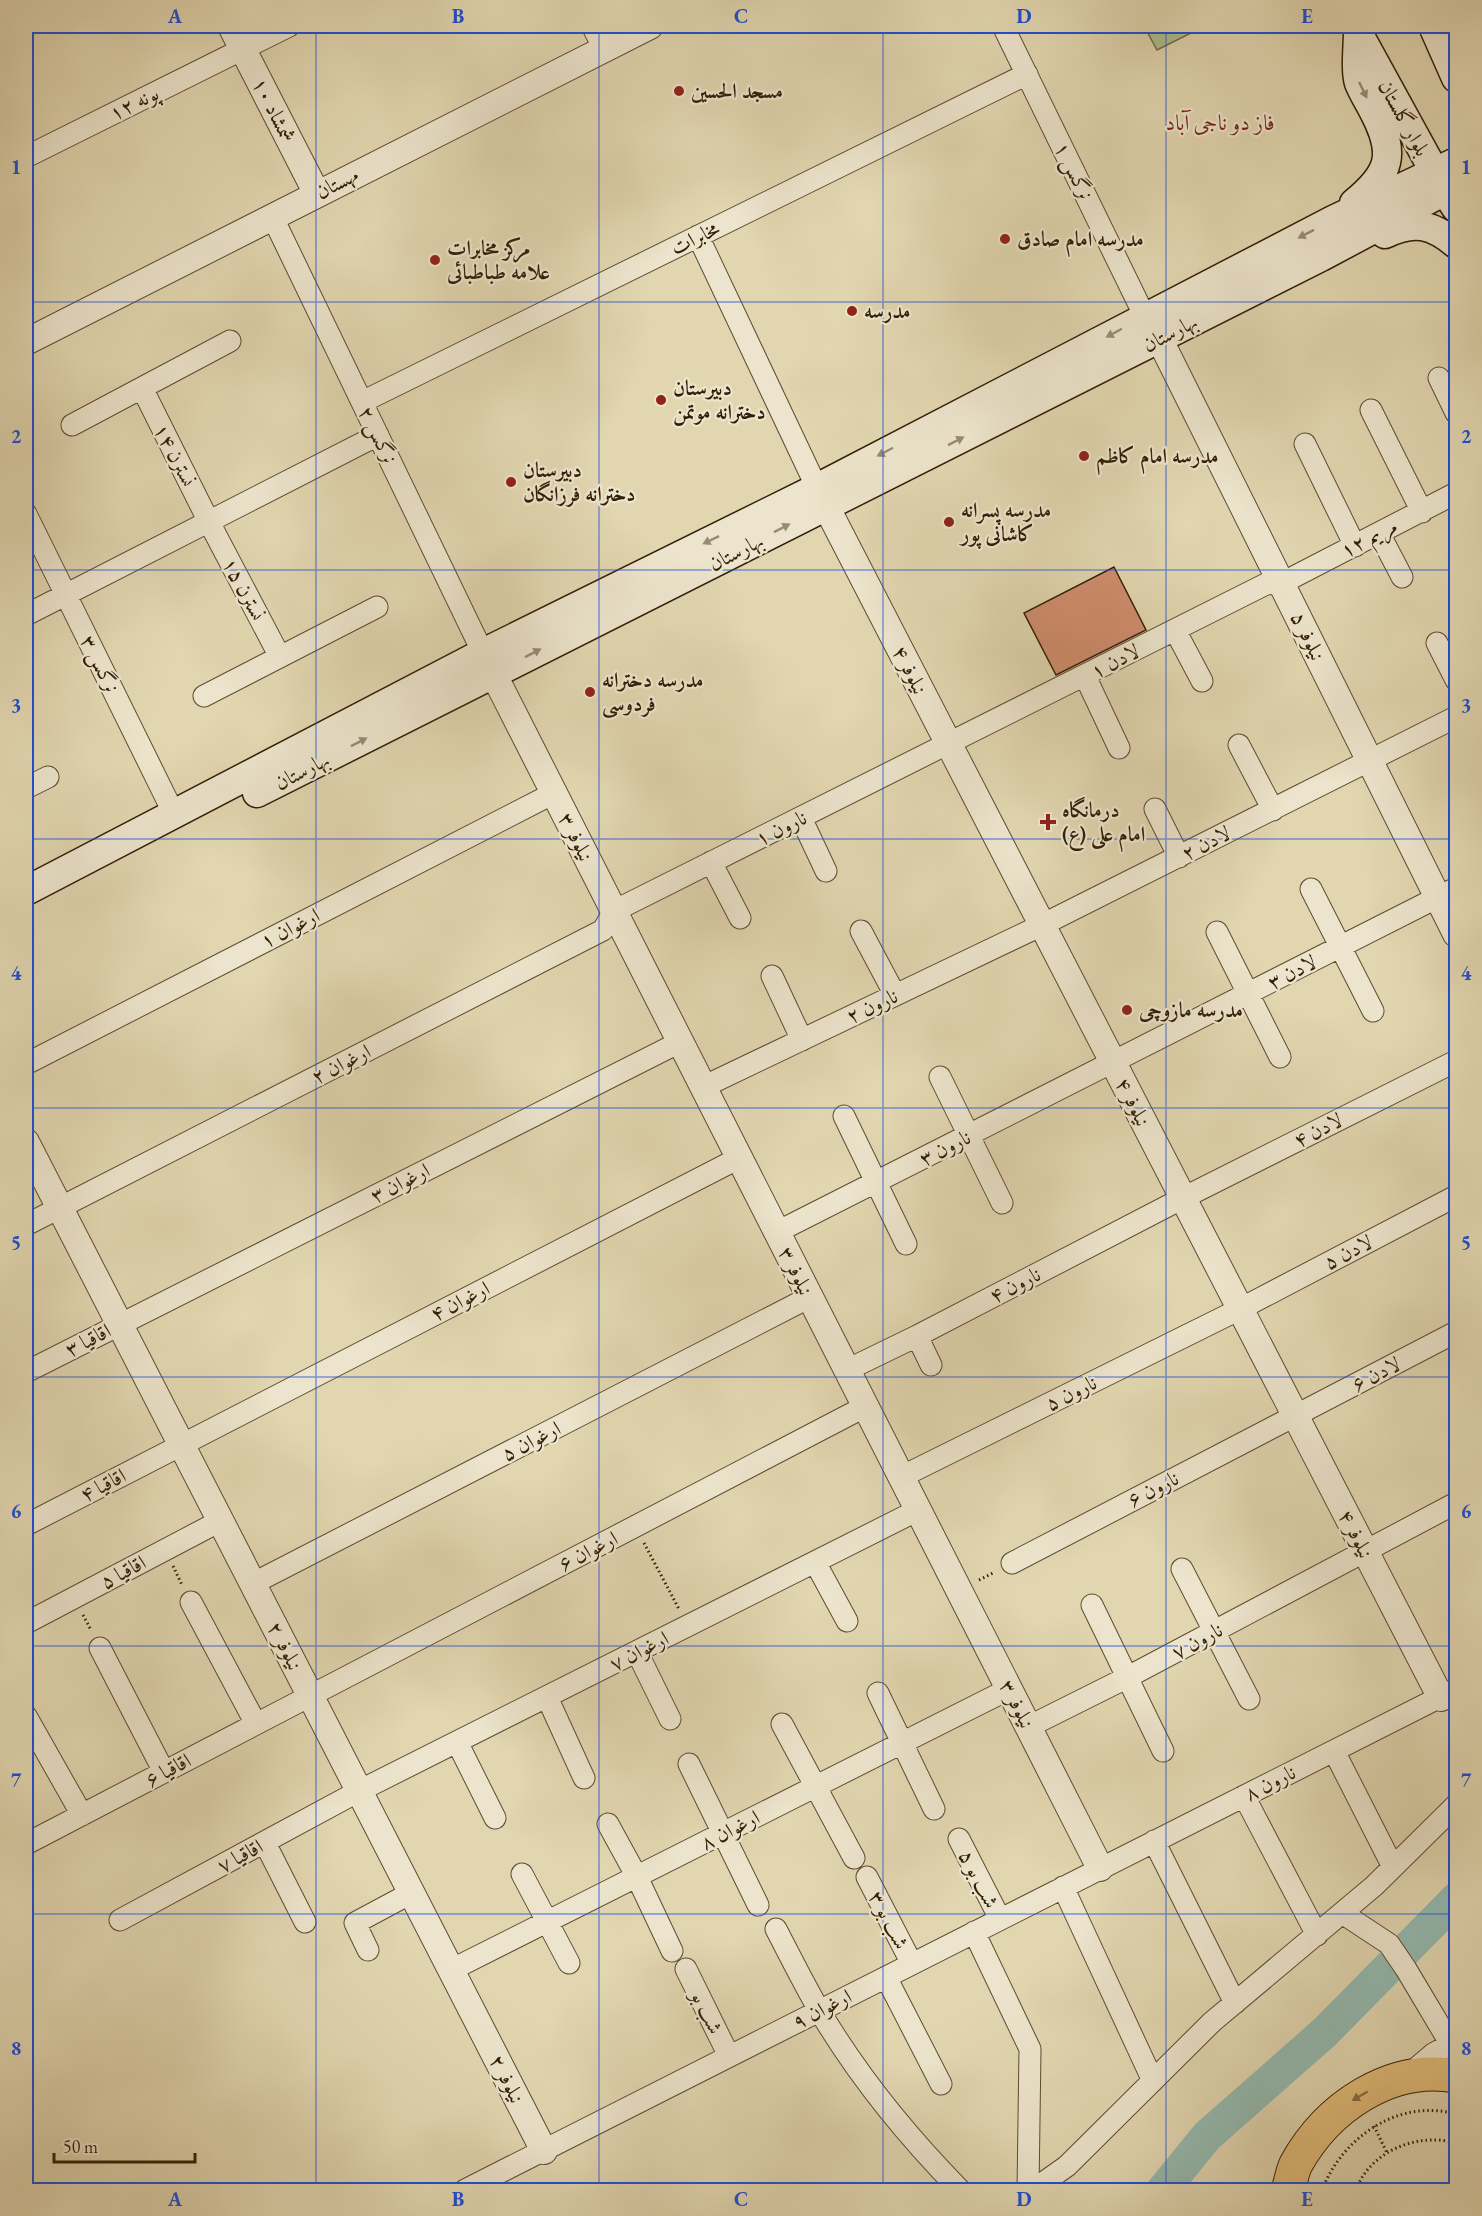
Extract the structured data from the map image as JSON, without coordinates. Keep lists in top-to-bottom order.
{
  "streets": {
    "main road": ["بلوار گلستان", "بهارستان"],
    "street": [
      "پونه ۱۲",
      "شمشاد ۱۰",
      "نرگس ۱",
      "مهستان",
      "مخابرات",
      "نرگس ۲",
      "نسترن ۱۴",
      "مریم ۱۲",
      "نسترن ۱۵",
      "نیلوفر ۵",
      "لادن ۱",
      "نرگس ۳",
      "نیلوفر ۴",
      "نارون ۱",
      "نیلوفر ۳",
      "لادن ۲",
      "ارغوان ۱",
      "لادن ۳",
      "نارون ۲",
      "ارغوان ۲",
      "لادن ۴",
      "نارون ۳",
      "ارغوان ۳",
      "لادن ۵",
      "نارون ۴",
      "ارغوان ۴",
      "اقاقیا ۳",
      "لادن ۶",
      "نارون ۵",
      "ارغوان ۵",
      "اقاقیا ۴",
      "نارون ۶",
      "ارغوان ۶",
      "اقاقیا ۵",
      "نارون ۷",
      "نیلوفر ۲",
      "ارغوان ۷",
      "اقاقیا ۶",
      "نارون ۸",
      "ارغوان ۸",
      "اقاقیا ۷",
      "شب بو ۵",
      "شب بو ۳",
      "ارغوان ۹",
      "شب بو"
    ]
  },
  "crossings": [
    ["پونه ۱۲", "شمشاد ۱۰"],
    ["شمشاد ۱۰", "مهستان"],
    ["بلوار گلستان", "بهارستان"],
    ["نرگس ۱", "مخابرات"],
    ["نرگس ۱", "بهارستان"],
    ["نرگس ۱", "نیلوفر ۵"],
    ["مهستان", "نرگس ۲"],
    ["مخابرات", "نرگس ۲"],
    ["بهارستان", "نرگس ۲"],
    ["بهارستان", "نیلوفر ۵"],
    ["بهارستان", "نرگس ۳"],
    ["بهارستان", "نیلوفر ۴"],
    ["بهارستان", "نیلوفر ۳"],
    ["نرگس ۲", "نیلوفر ۳"],
    ["نسترن ۱۴", "نسترن ۱۵"],
    ["مریم ۱۲", "نیلوفر ۵"],
    ["مریم ۱۲", "لادن ۱"],
    ["نیلوفر ۵", "لادن ۱"],
    ["نیلوفر ۵", "لادن ۲"],
    ["نیلوفر ۵", "لادن ۳"],
    ["لادن ۱", "نیلوفر ۴"],
    ["لادن ۱", "نارون ۱"],
    ["نیلوفر ۴", "نارون ۱"],
    ["نیلوفر ۴", "لادن ۲"],
    ["نیلوفر ۴", "لادن ۳"],
    ["نیلوفر ۴", "نارون ۲"],
    ["نیلوفر ۴", "لادن ۴"],
    ["نیلوفر ۴", "نارون ۳"],
    ["نیلوفر ۴", "لادن ۵"],
    ["نیلوفر ۴", "نارون ۴"],
    ["نیلوفر ۴", "لادن ۶"],
    ["نیلوفر ۴", "نارون ۵"],
    ["نیلوفر ۴", "نارون ۶"],
    ["نیلوفر ۴", "نارون ۷"],
    ["نیلوفر ۴", "نارون ۸"],
    ["نارون ۱", "نیلوفر ۳"],
    ["نارون ۱", "ارغوان ۲"],
    ["نیلوفر ۳", "ارغوان ۱"],
    ["نیلوفر ۳", "نارون ۲"],
    ["نیلوفر ۳", "ارغوان ۲"],
    ["نیلوفر ۳", "نارون ۳"],
    ["نیلوفر ۳", "ارغوان ۳"],
    ["نیلوفر ۳", "نارون ۴"],
    ["نیلوفر ۳", "ارغوان ۴"],
    ["نیلوفر ۳", "نارون ۵"],
    ["نیلوفر ۳", "ارغوان ۵"],
    ["نیلوفر ۳", "ارغوان ۶"],
    ["نیلوفر ۳", "نارون ۷"],
    ["نیلوفر ۳", "ارغوان ۷"],
    ["نیلوفر ۳", "نارون ۸"],
    ["نیلوفر ۳", "ارغوان ۸"],
    ["نیلوفر ۳", "ارغوان ۹"],
    ["لادن ۲", "نارون ۲"],
    ["لادن ۳", "نارون ۳"],
    ["ارغوان ۲", "نیلوفر ۲"],
    ["لادن ۴", "نارون ۴"],
    ["ارغوان ۳", "اقاقیا ۳"],
    ["ارغوان ۳", "نیلوفر ۲"],
    ["لادن ۵", "نارون ۵"],
    ["ارغوان ۴", "اقاقیا ۴"],
    ["ارغوان ۴", "نیلوفر ۲"],
    ["اقاقیا ۳", "نیلوفر ۲"],
    ["لادن ۶", "نارون ۶"],
    ["ارغوان ۵", "نیلوفر ۲"],
    ["اقاقیا ۴", "نیلوفر ۲"],
    ["ارغوان ۶", "نیلوفر ۲"],
    ["ارغوان ۶", "اقاقیا ۶"],
    ["اقاقیا ۵", "نیلوفر ۲"],
    ["نیلوفر ۲", "ارغوان ۷"],
    ["نیلوفر ۲", "اقاقیا ۶"],
    ["نیلوفر ۲", "ارغوان ۸"],
    ["نیلوفر ۲", "اقاقیا ۷"],
    ["نیلوفر ۲", "ارغوان ۹"],
    ["ارغوان ۷", "اقاقیا ۷"],
    ["نارون ۸", "ارغوان ۹"],
    ["شب بو ۵", "ارغوان ۹"],
    ["شب بو ۳", "ارغوان ۹"],
    ["ارغوان ۹", "شب بو"]
  ],
  "districts": ["فاز دو ناجی آباد"],
  "places": {
    "other": [
      "مسجد الحسین",
      "مدرسه امام صادق",
      "مرکز مخابرات علامه طباطبائی",
      "مدرسه",
      "دبیرستان دخترانه موتمن",
      "مدرسه امام کاظم",
      "دبیرستان دخترانه فرزانگان",
      "مدرسه پسرانه کاشانی پور",
      "مدرسه دخترانه فردوسی",
      "مدرسه مازوچی"
    ],
    "health": ["درمانگاه امام علی (ع)"]
  },
  "scale_bar": "50 m",
  "grid": {
    "columns": [
      "A",
      "B",
      "C",
      "D",
      "E"
    ],
    "rows": [
      "1",
      "2",
      "3",
      "4",
      "5",
      "6",
      "7",
      "8"
    ]
  }
}
